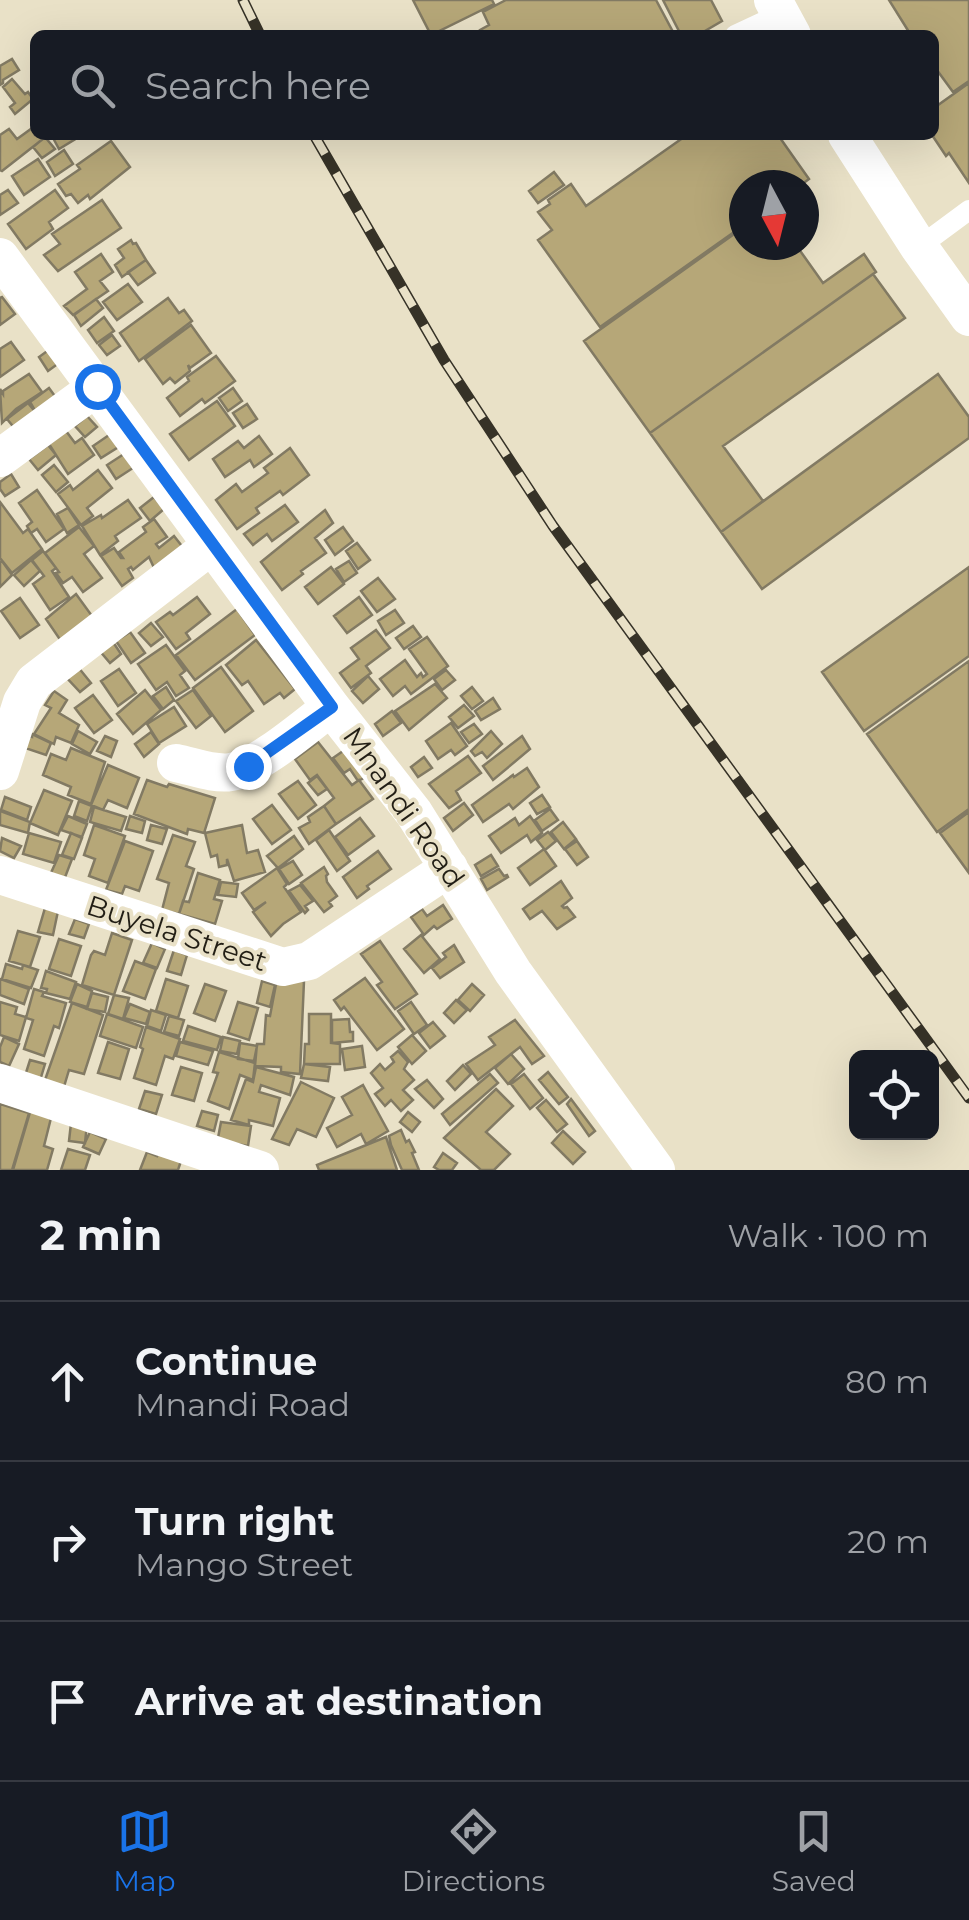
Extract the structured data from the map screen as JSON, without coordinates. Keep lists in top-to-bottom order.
{
  "streets": {
    "street": ["Mnandi Road", "Buyela Street"]
  },
  "crossings": [
    ["Mnandi Road", "Buyela Street"]
  ],
  "north": "bottom",
  "page": {
    "search": "Search here",
    "heading": ["2 min", "Walk · 100 m"],
    "list": [
      ["Continue", "Mnandi Road", "80 m"],
      ["Turn right", "Mango Street", "20 m"],
      "Arrive at destination"
    ],
    "nav": ["Map", "Directions", "Saved"]
  }
}
